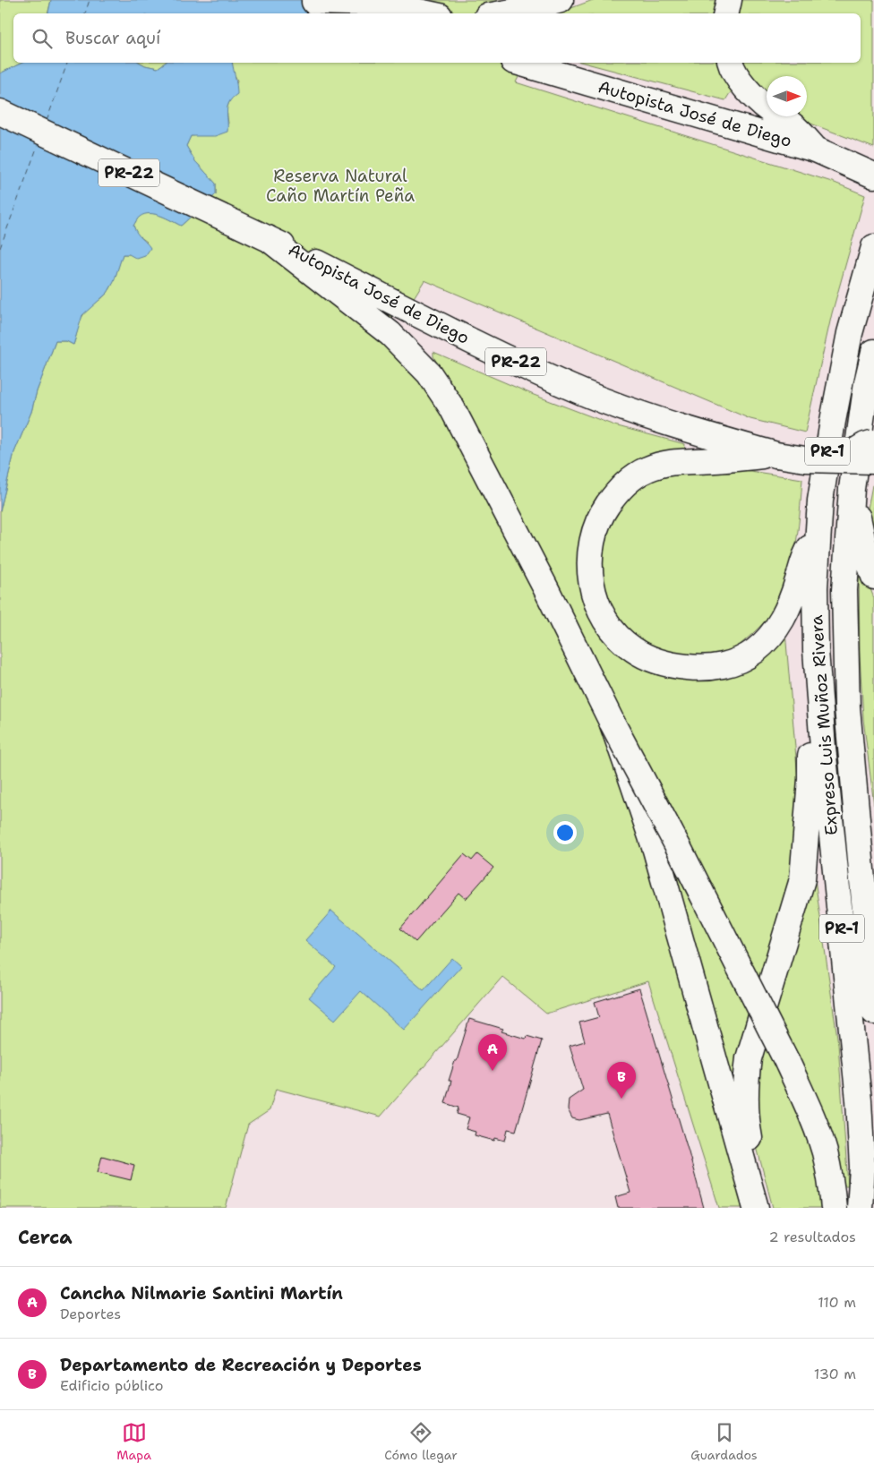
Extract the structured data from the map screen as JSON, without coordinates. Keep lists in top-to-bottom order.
{
  "streets": {
    "highway": [
      "Autopista José de Diego",
      "PR-22",
      "PR-1",
      "Expreso Luis Muñoz Rivera"
    ]
  },
  "parks": ["Reserva Natural Caño Martín Peña"],
  "north": "right",
  "page": {
    "search": "Buscar aquí",
    "pins": ["A", "B"],
    "heading": ["Cerca", "2 resultados"],
    "list": [
      {
        "mark": "A",
        "name": "Cancha Nilmarie Santini Martín",
        "note": "Deportes",
        "value": "110 m"
      },
      {
        "mark": "B",
        "name": "Departamento de Recreación y Deportes",
        "note": "Edificio público",
        "value": "130 m"
      }
    ],
    "nav": ["Mapa", "Cómo llegar", "Guardados"]
  }
}
